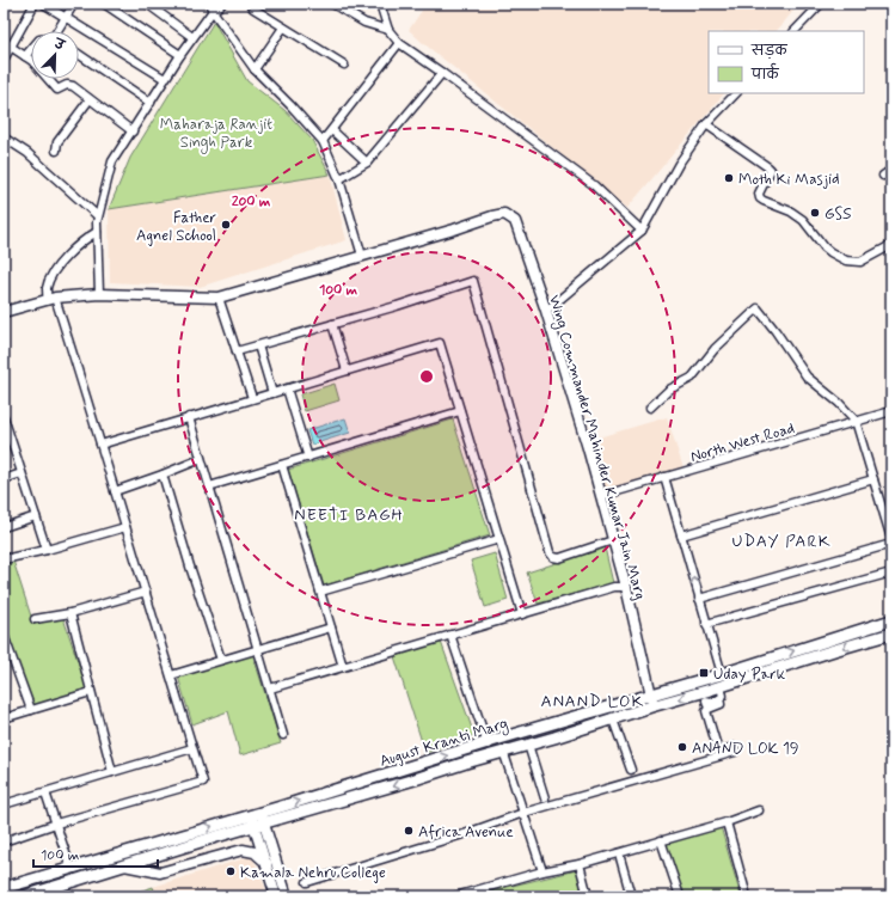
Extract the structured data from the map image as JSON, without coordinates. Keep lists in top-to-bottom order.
{
  "streets": {
    "main road": ["August Kranti Marg"],
    "street": ["North West Road", "Wing Commander Mahinder Kumar Jain Marg"]
  },
  "crossings": [
    ["North West Road", "Wing Commander Mahinder Kumar Jain Marg"],
    ["Wing Commander Mahinder Kumar Jain Marg", "August Kranti Marg"]
  ],
  "districts": ["NEETI BAGH", "UDAY PARK", "ANAND LOK"],
  "parks": ["Maharaja Ranjit Singh Park"],
  "places": {
    "other": [
      "Moth Ki Masjid",
      "GSS",
      "Father Agnel School",
      "ANAND LOK 19",
      "Africa Avenue",
      "Kamala Nehru College"
    ],
    "transit": ["Uday Park"]
  },
  "legend": ["सड़क", "पार्क"],
  "scale_bar": "100 m",
  "north": "top right",
  "rings": ["200 m", "100 m"]
}
